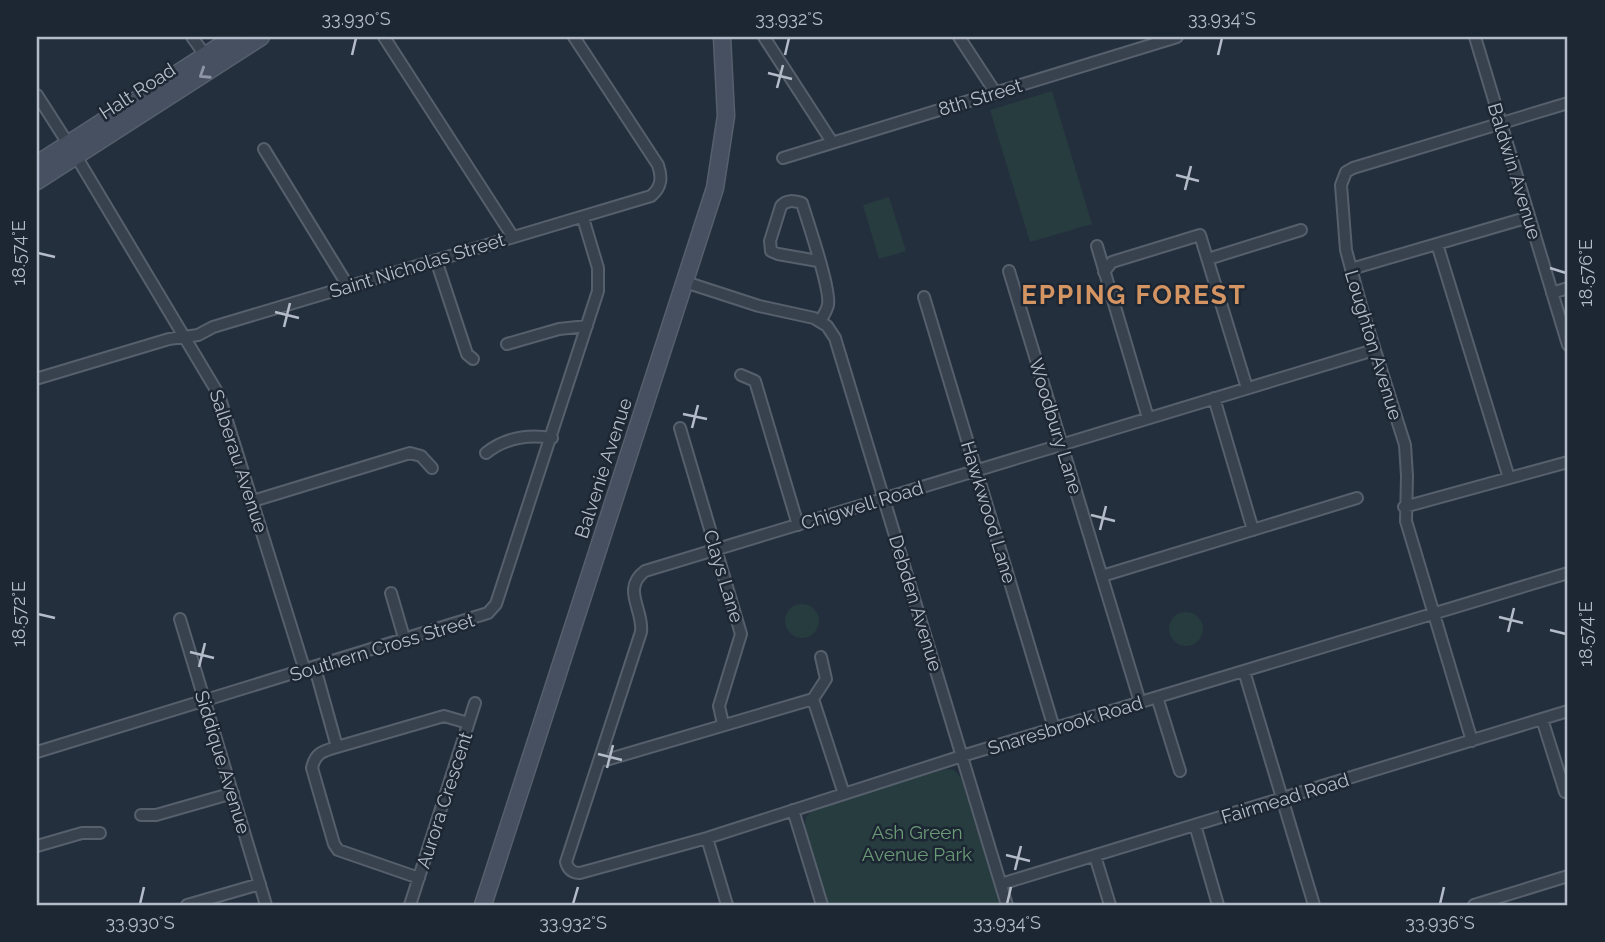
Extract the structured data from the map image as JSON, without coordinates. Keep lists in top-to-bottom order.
{
  "streets": {
    "street": [
      "Halt Road",
      "8th Street",
      "Baldwin Avenue",
      "Saint Nicholas Street",
      "Loughton Avenue",
      "Woodbury Lane",
      "Salberau Avenue",
      "Balvenie Avenue",
      "Chigwell Road",
      "Hawkwood Lane",
      "Clays Lane",
      "Debden Avenue",
      "Southern Cross Street",
      "Snaresbrook Road",
      "Siddique Avenue",
      "Fairmead Road",
      "Aurora Crescent"
    ]
  },
  "crossings": [
    ["Halt Road", "Salberau Avenue"],
    ["Baldwin Avenue", "Loughton Avenue"],
    ["Saint Nicholas Street", "Salberau Avenue"],
    ["Saint Nicholas Street", "Southern Cross Street"],
    ["Loughton Avenue", "Chigwell Road"],
    ["Loughton Avenue", "Snaresbrook Road"],
    ["Loughton Avenue", "Fairmead Road"],
    ["Woodbury Lane", "Chigwell Road"],
    ["Woodbury Lane", "Snaresbrook Road"],
    ["Salberau Avenue", "Southern Cross Street"],
    ["Chigwell Road", "Hawkwood Lane"],
    ["Chigwell Road", "Clays Lane"],
    ["Chigwell Road", "Debden Avenue"],
    ["Chigwell Road", "Snaresbrook Road"],
    ["Hawkwood Lane", "Snaresbrook Road"],
    ["Debden Avenue", "Snaresbrook Road"],
    ["Debden Avenue", "Fairmead Road"],
    ["Southern Cross Street", "Siddique Avenue"]
  ],
  "districts": ["EPPING FOREST"],
  "parks": ["Ash Green Avenue Park"],
  "coordinates": [
    "33.930°S",
    "33.932°S",
    "33.934°S",
    "18.574°E",
    "18.576°E",
    "18.572°E",
    "33.936°S"
  ]
}
